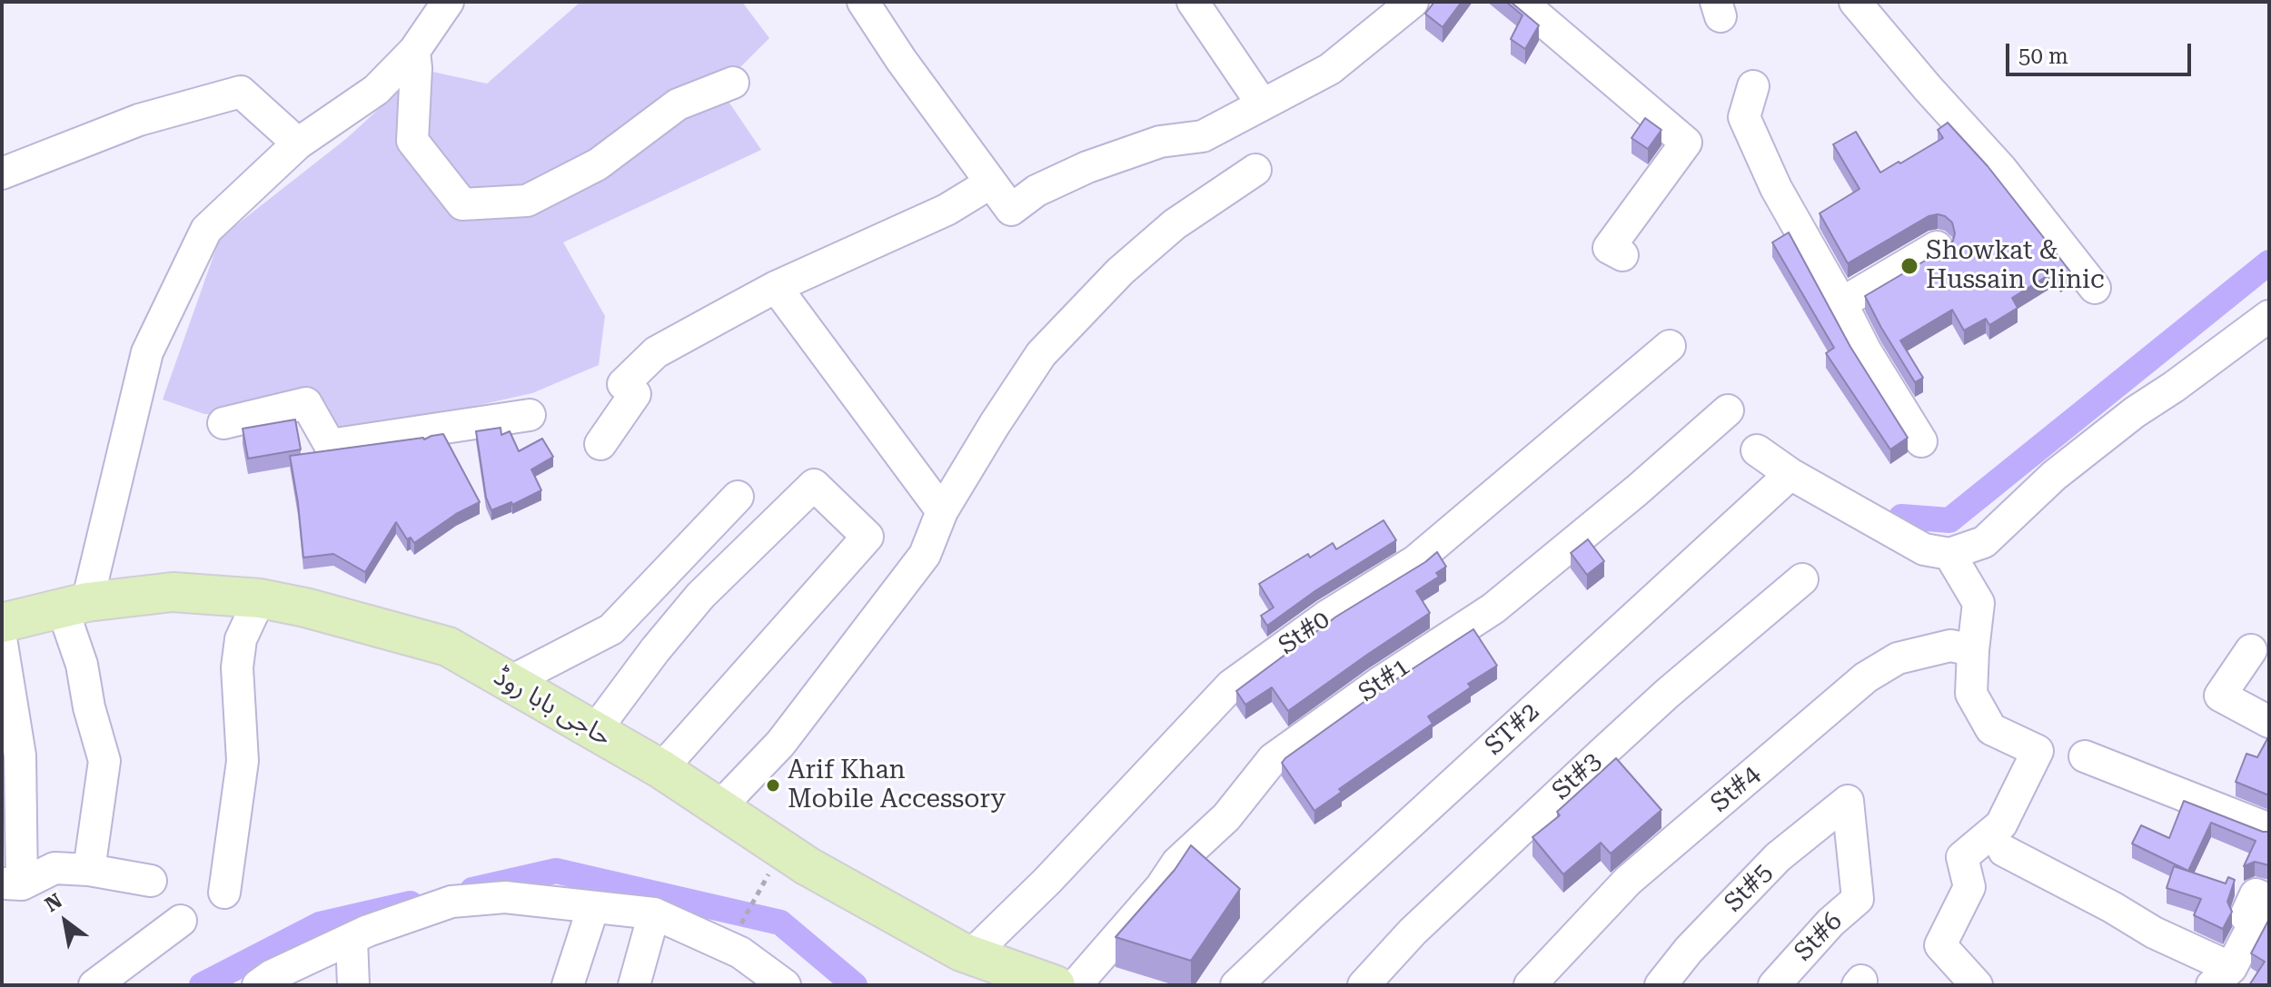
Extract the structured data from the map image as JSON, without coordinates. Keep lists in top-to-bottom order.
{
  "streets": {
    "main road": ["حاجی بابا روڈ"],
    "street": [
      "St#0",
      "St#1",
      "ST#2",
      "St#3",
      "St#4",
      "St#5",
      "St#6"
    ]
  },
  "crossings": [
    ["St#0", "حاجی بابا روڈ"],
    ["St#5", "St#6"]
  ],
  "places": ["Showkat & Hussain Clinic", "Arif Khan Mobile Accessory"],
  "scale_bar": "50 m",
  "north": "top left"
}
